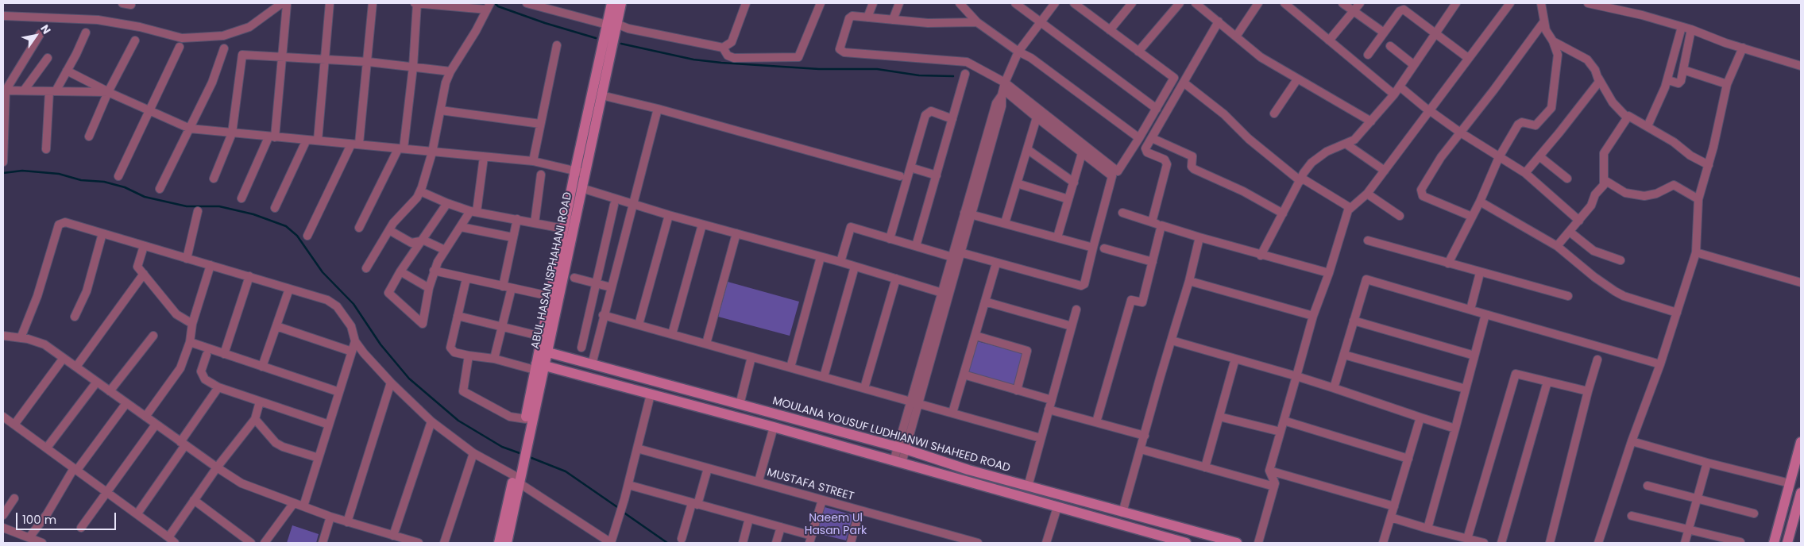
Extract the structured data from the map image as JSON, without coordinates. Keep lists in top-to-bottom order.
{
  "streets": {
    "street": ["ABUL HASAN ISPHAHANI ROAD", "MOULANA YOUSUF LUDHIANWI SHAHEED ROAD", "MUSTAFA STREET"]
  },
  "crossings": [
    ["ABUL HASAN ISPHAHANI ROAD", "MOULANA YOUSUF LUDHIANWI SHAHEED ROAD"]
  ],
  "parks": ["Naeem Ul Hasan Park"],
  "scale_bar": "100 m",
  "north": "top right"
}
